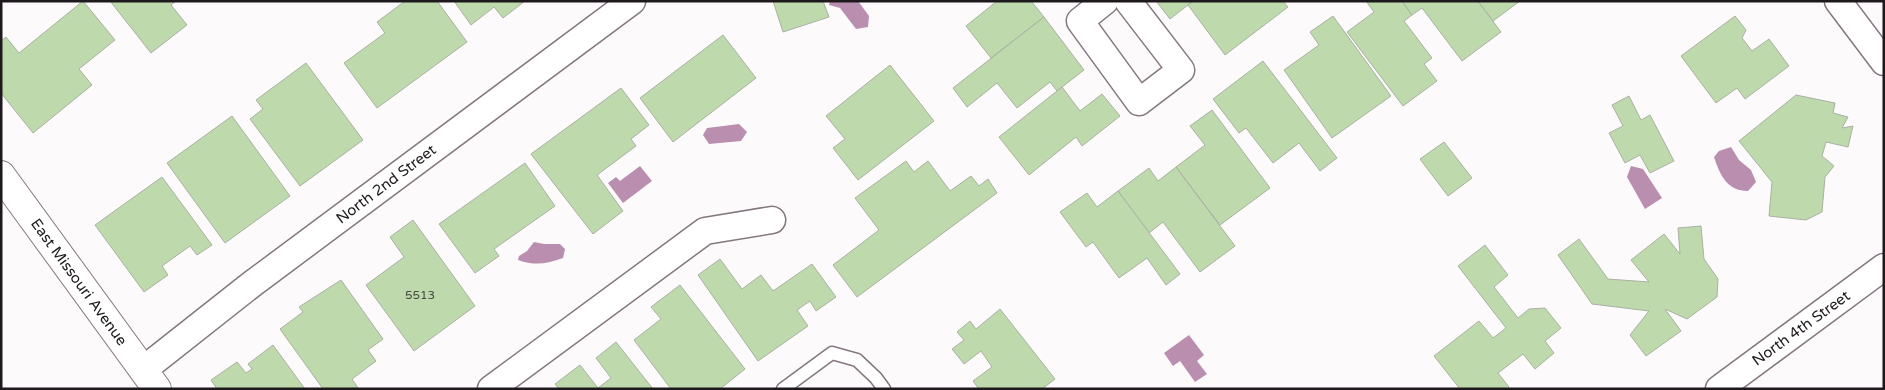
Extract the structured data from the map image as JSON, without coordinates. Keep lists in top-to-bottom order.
{
  "streets": {
    "main road": ["East Missouri Avenue"],
    "street": ["North 2nd Street", "North 4th Street"]
  },
  "crossings": [
    ["North 2nd Street", "East Missouri Avenue"]
  ],
  "house_numbers": ["5513"]
}
